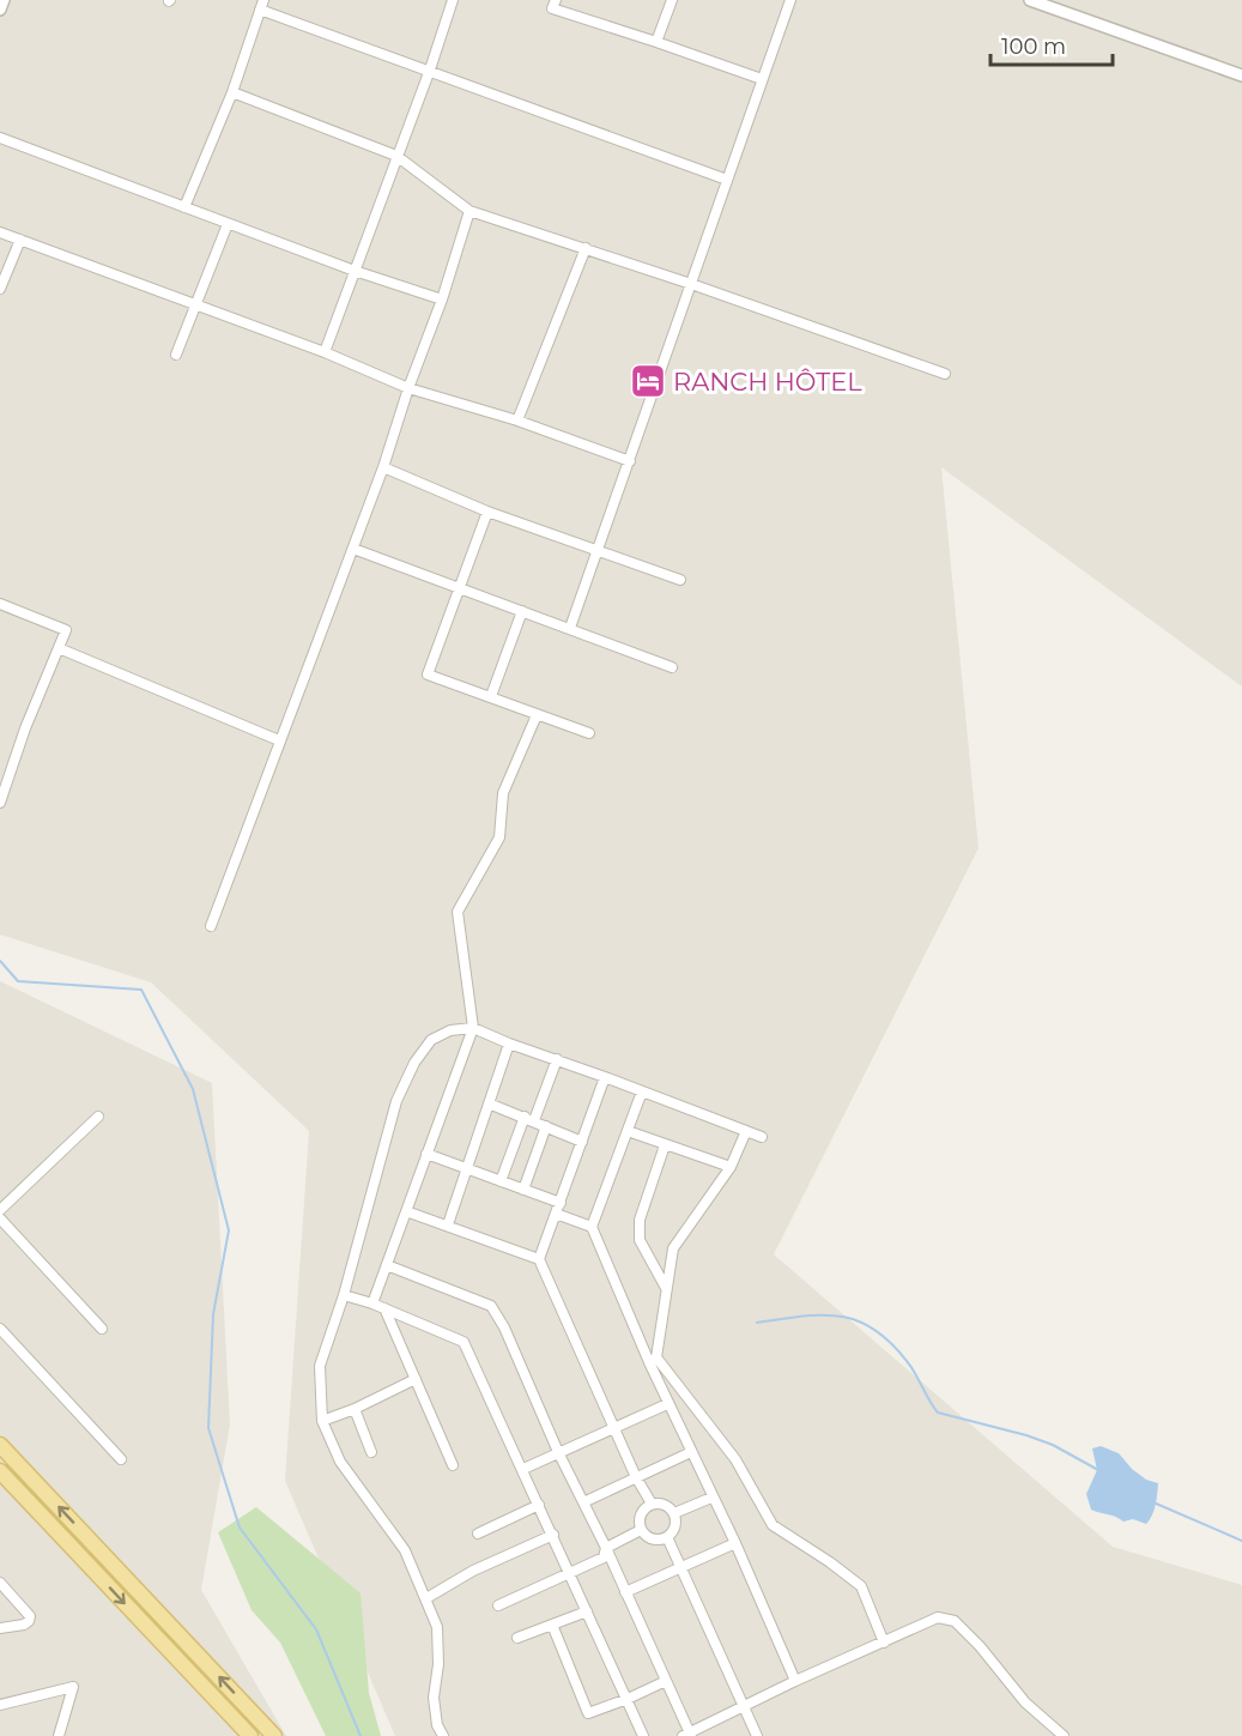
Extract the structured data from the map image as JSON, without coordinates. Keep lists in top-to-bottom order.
{
  "places": {
    "hotel": ["RANCH HÔTEL"]
  },
  "scale_bar": "100 m"
}
